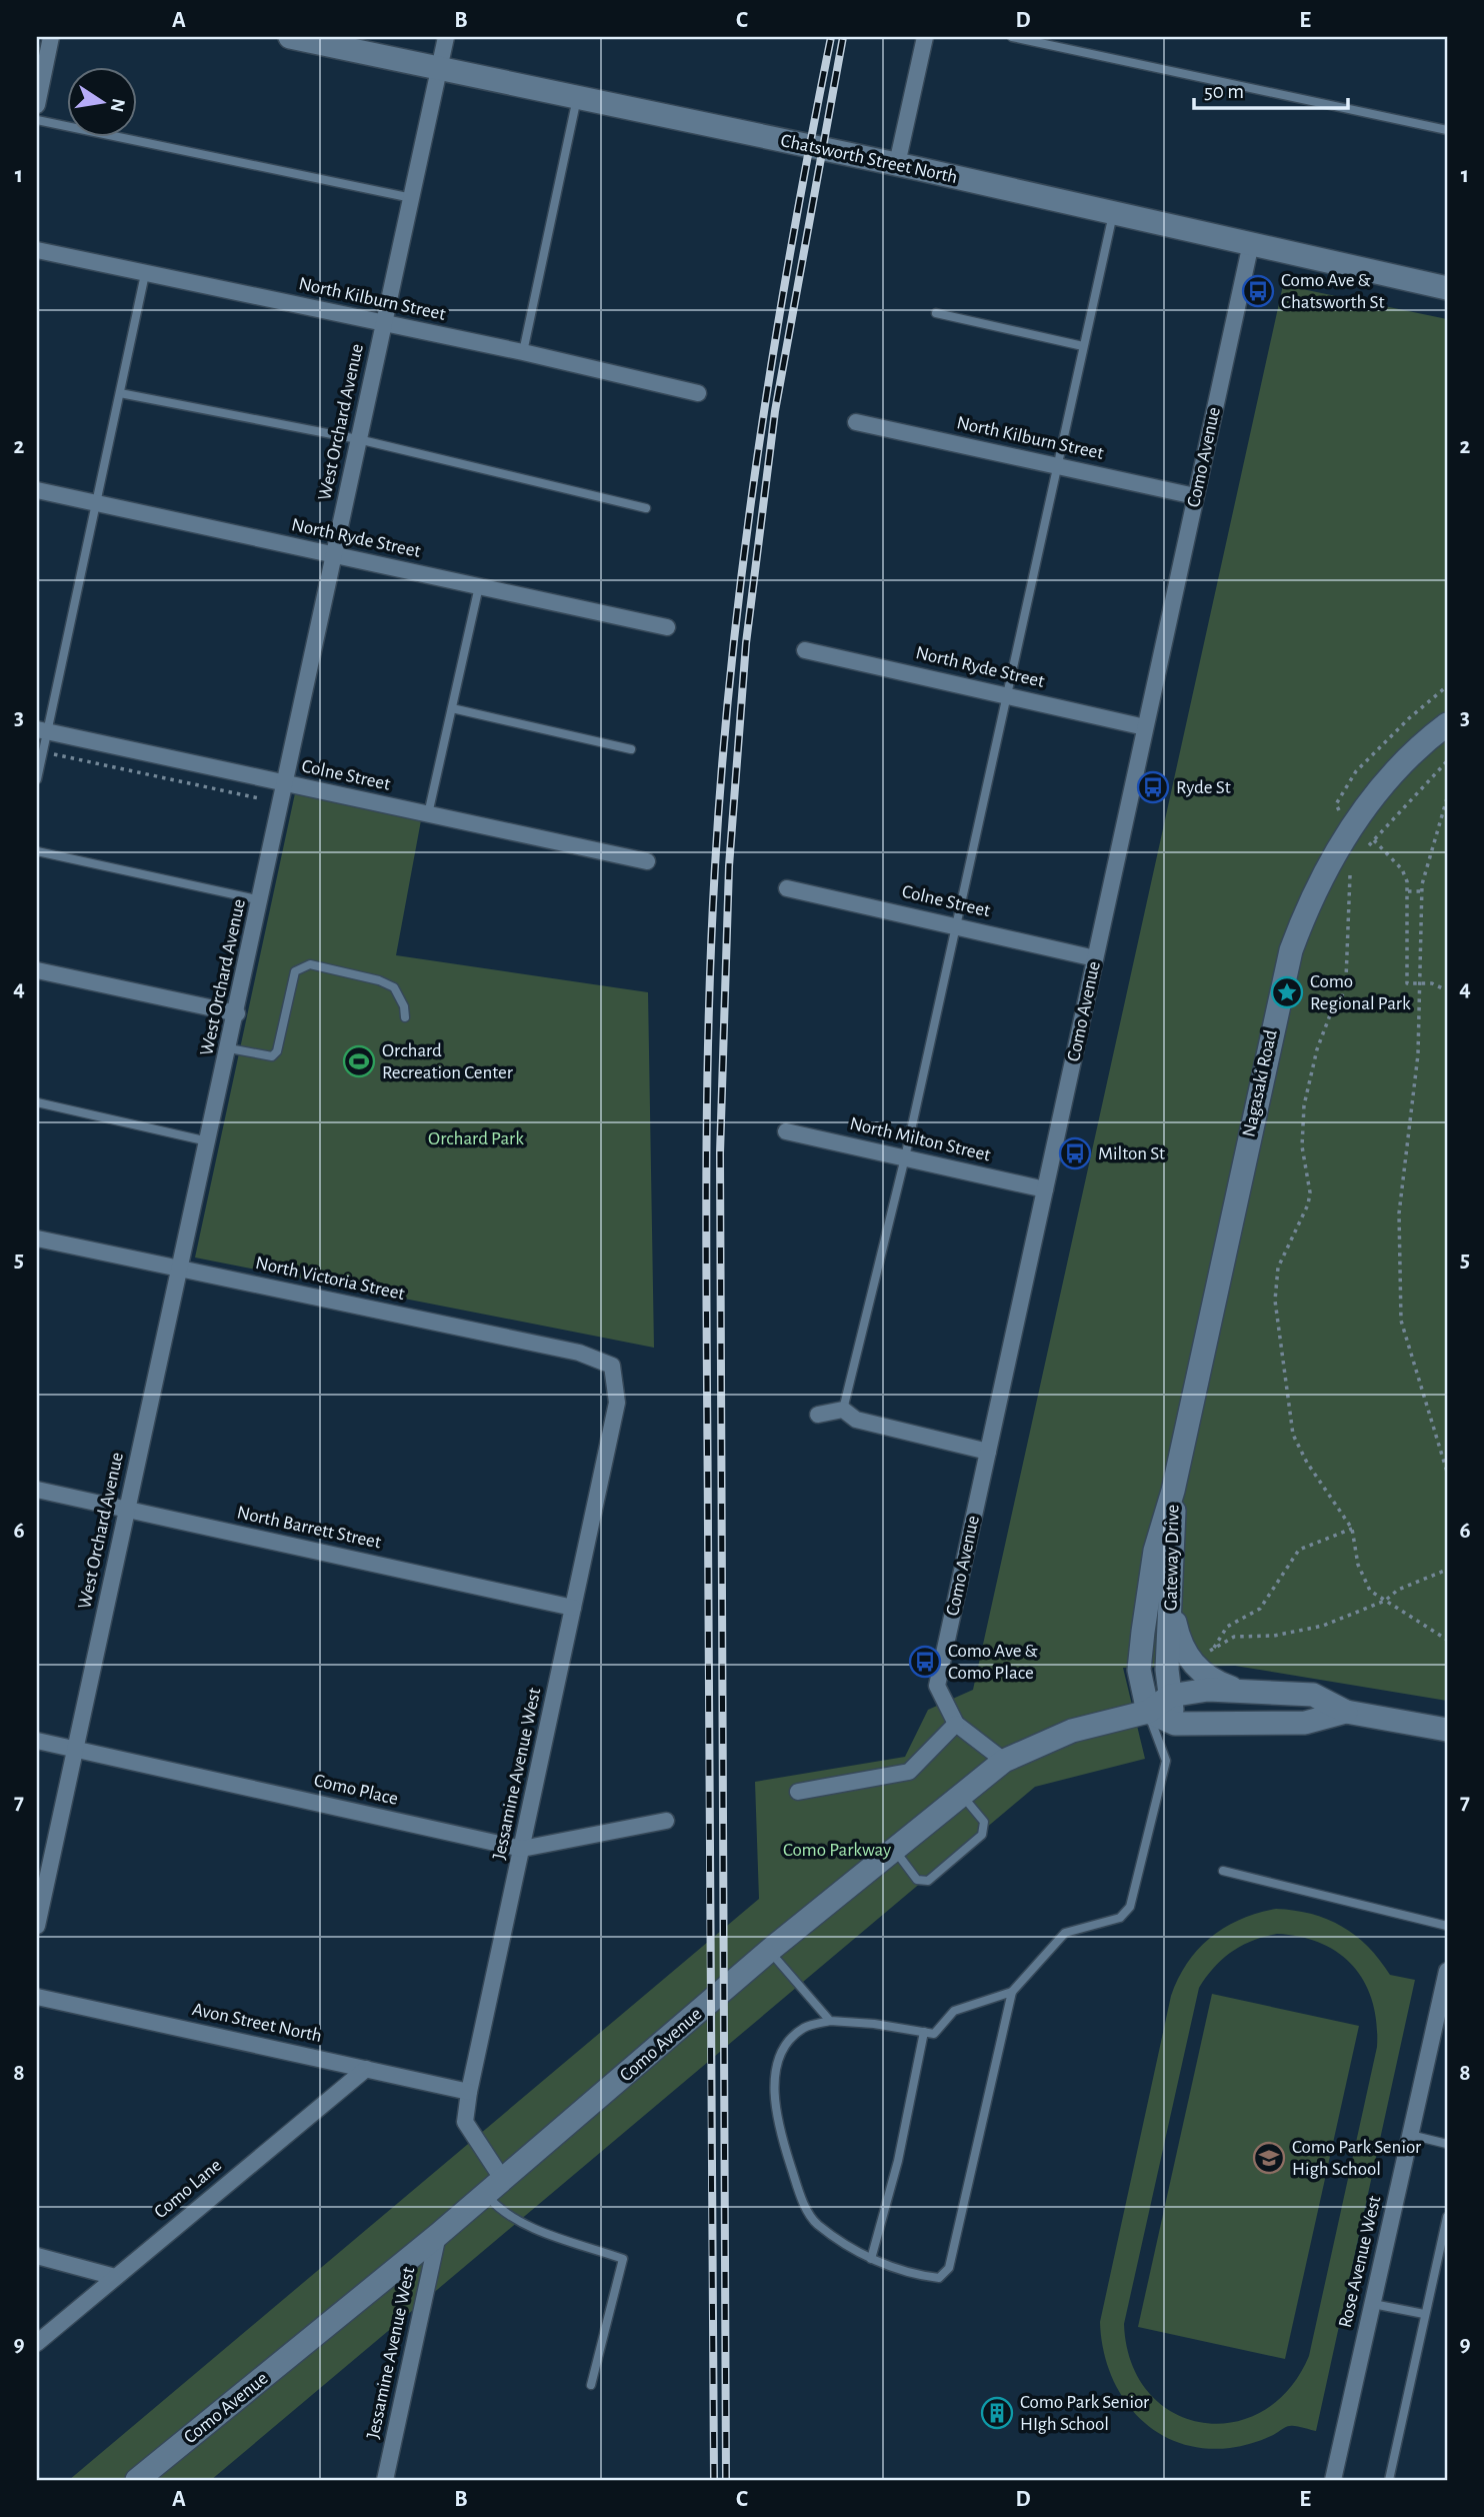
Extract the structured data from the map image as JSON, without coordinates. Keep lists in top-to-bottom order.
{
  "streets": {
    "street": [
      "Chatsworth Street North",
      "North Kilburn Street",
      "West Orchard Avenue",
      "Como Avenue",
      "North Ryde Street",
      "Colne Street",
      "Nagasaki Road",
      "North Milton Street",
      "North Victoria Street",
      "North Barrett Street",
      "Gateway Drive",
      "Jessamine Avenue West",
      "Como Place",
      "Avon Street North",
      "Como Lane",
      "Rose Avenue West"
    ]
  },
  "crossings": [
    ["Chatsworth Street North", "West Orchard Avenue"],
    ["Chatsworth Street North", "Como Avenue"],
    ["North Kilburn Street", "West Orchard Avenue"],
    ["North Kilburn Street", "Como Avenue"],
    ["West Orchard Avenue", "North Ryde Street"],
    ["West Orchard Avenue", "Colne Street"],
    ["West Orchard Avenue", "North Victoria Street"],
    ["West Orchard Avenue", "North Barrett Street"],
    ["West Orchard Avenue", "Como Place"],
    ["Como Avenue", "North Ryde Street"],
    ["Como Avenue", "Colne Street"],
    ["Como Avenue", "North Milton Street"],
    ["Como Avenue", "Jessamine Avenue West"],
    ["Nagasaki Road", "Gateway Drive"],
    ["North Victoria Street", "Jessamine Avenue West"],
    ["North Barrett Street", "Jessamine Avenue West"],
    ["Jessamine Avenue West", "Como Place"],
    ["Jessamine Avenue West", "Avon Street North"],
    ["Avon Street North", "Como Lane"]
  ],
  "parks": ["Orchard Park", "Como Parkway"],
  "places": {
    "bus stop": [
      "Como Ave & Chatsworth St",
      "Ryde St",
      "Milton St",
      "Como Ave & Como Place"
    ],
    "place": ["Como Regional Park"],
    "sports": ["Orchard Recreation Center"],
    "school or university": ["Como Park Senior High School"],
    "building": ["Como Park Senior HIgh School"]
  },
  "scale_bar": "50 m",
  "north": "right",
  "grid": {
    "columns": [
      "A",
      "B",
      "C",
      "D",
      "E"
    ],
    "rows": [
      "1",
      "2",
      "3",
      "4",
      "5",
      "6",
      "7",
      "8",
      "9"
    ]
  }
}
